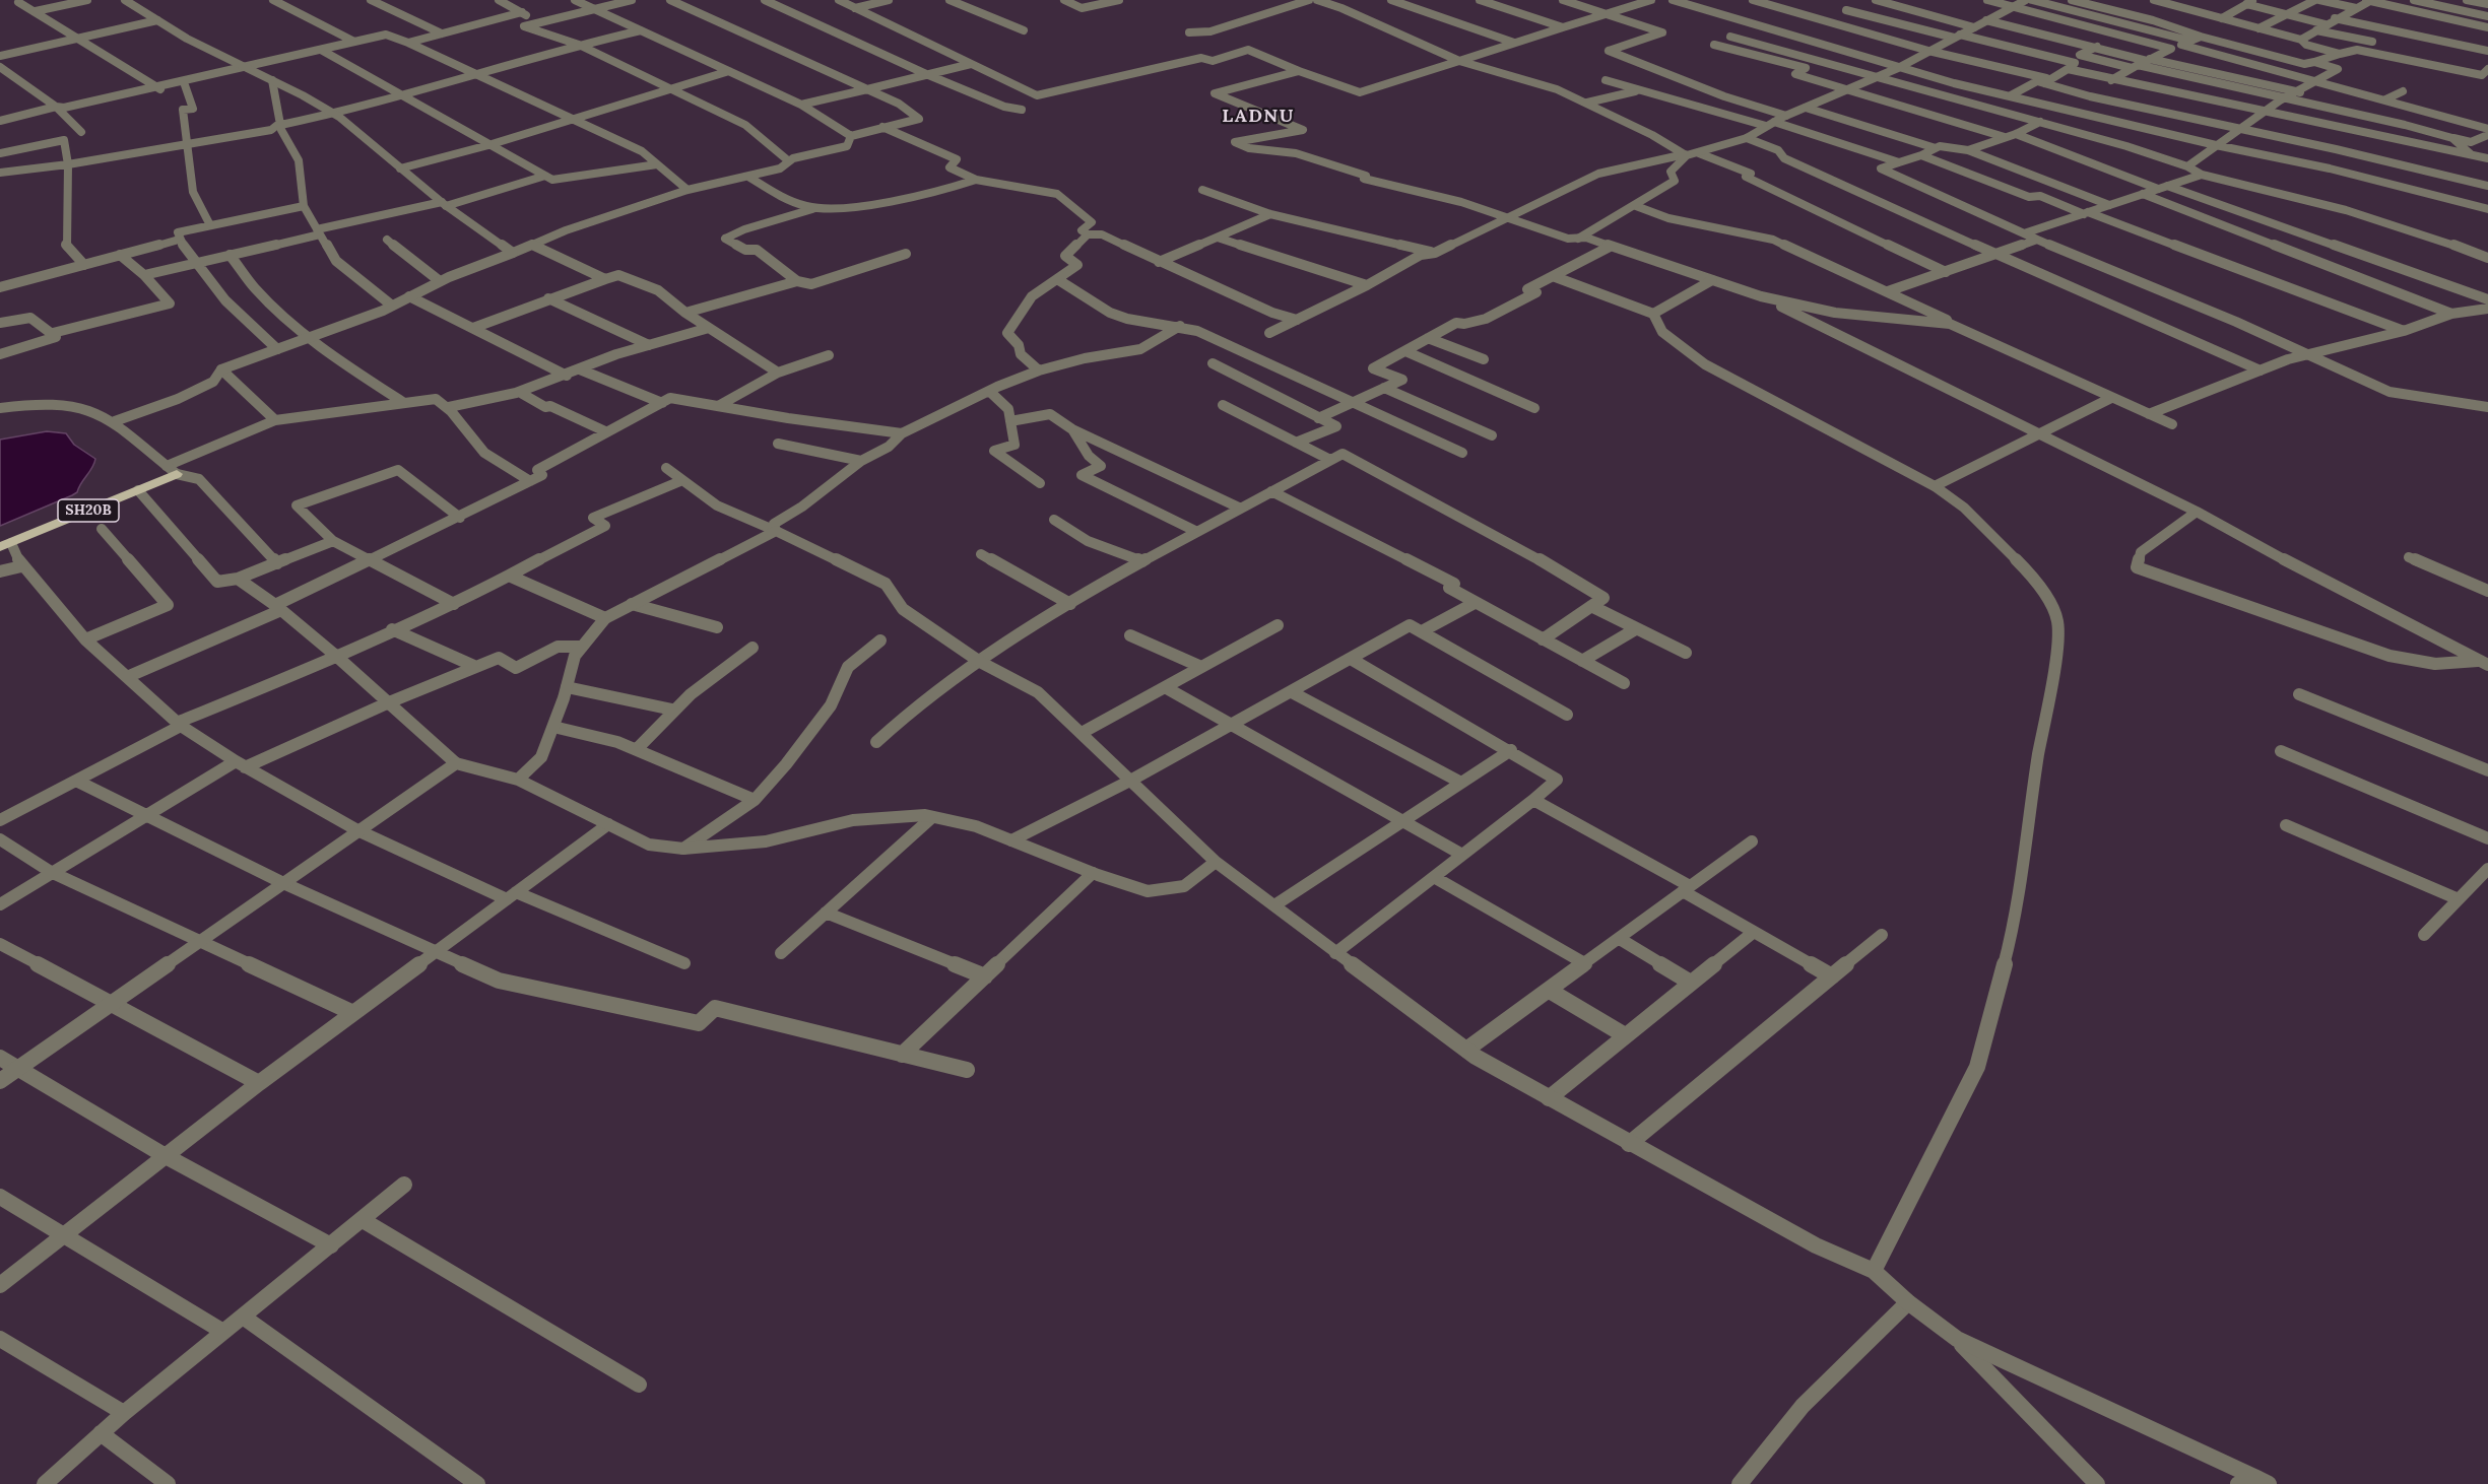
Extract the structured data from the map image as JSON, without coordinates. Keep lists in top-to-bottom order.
{
  "streets": {
    "main road": ["SH20B"]
  },
  "districts": ["LADNU"]
}
